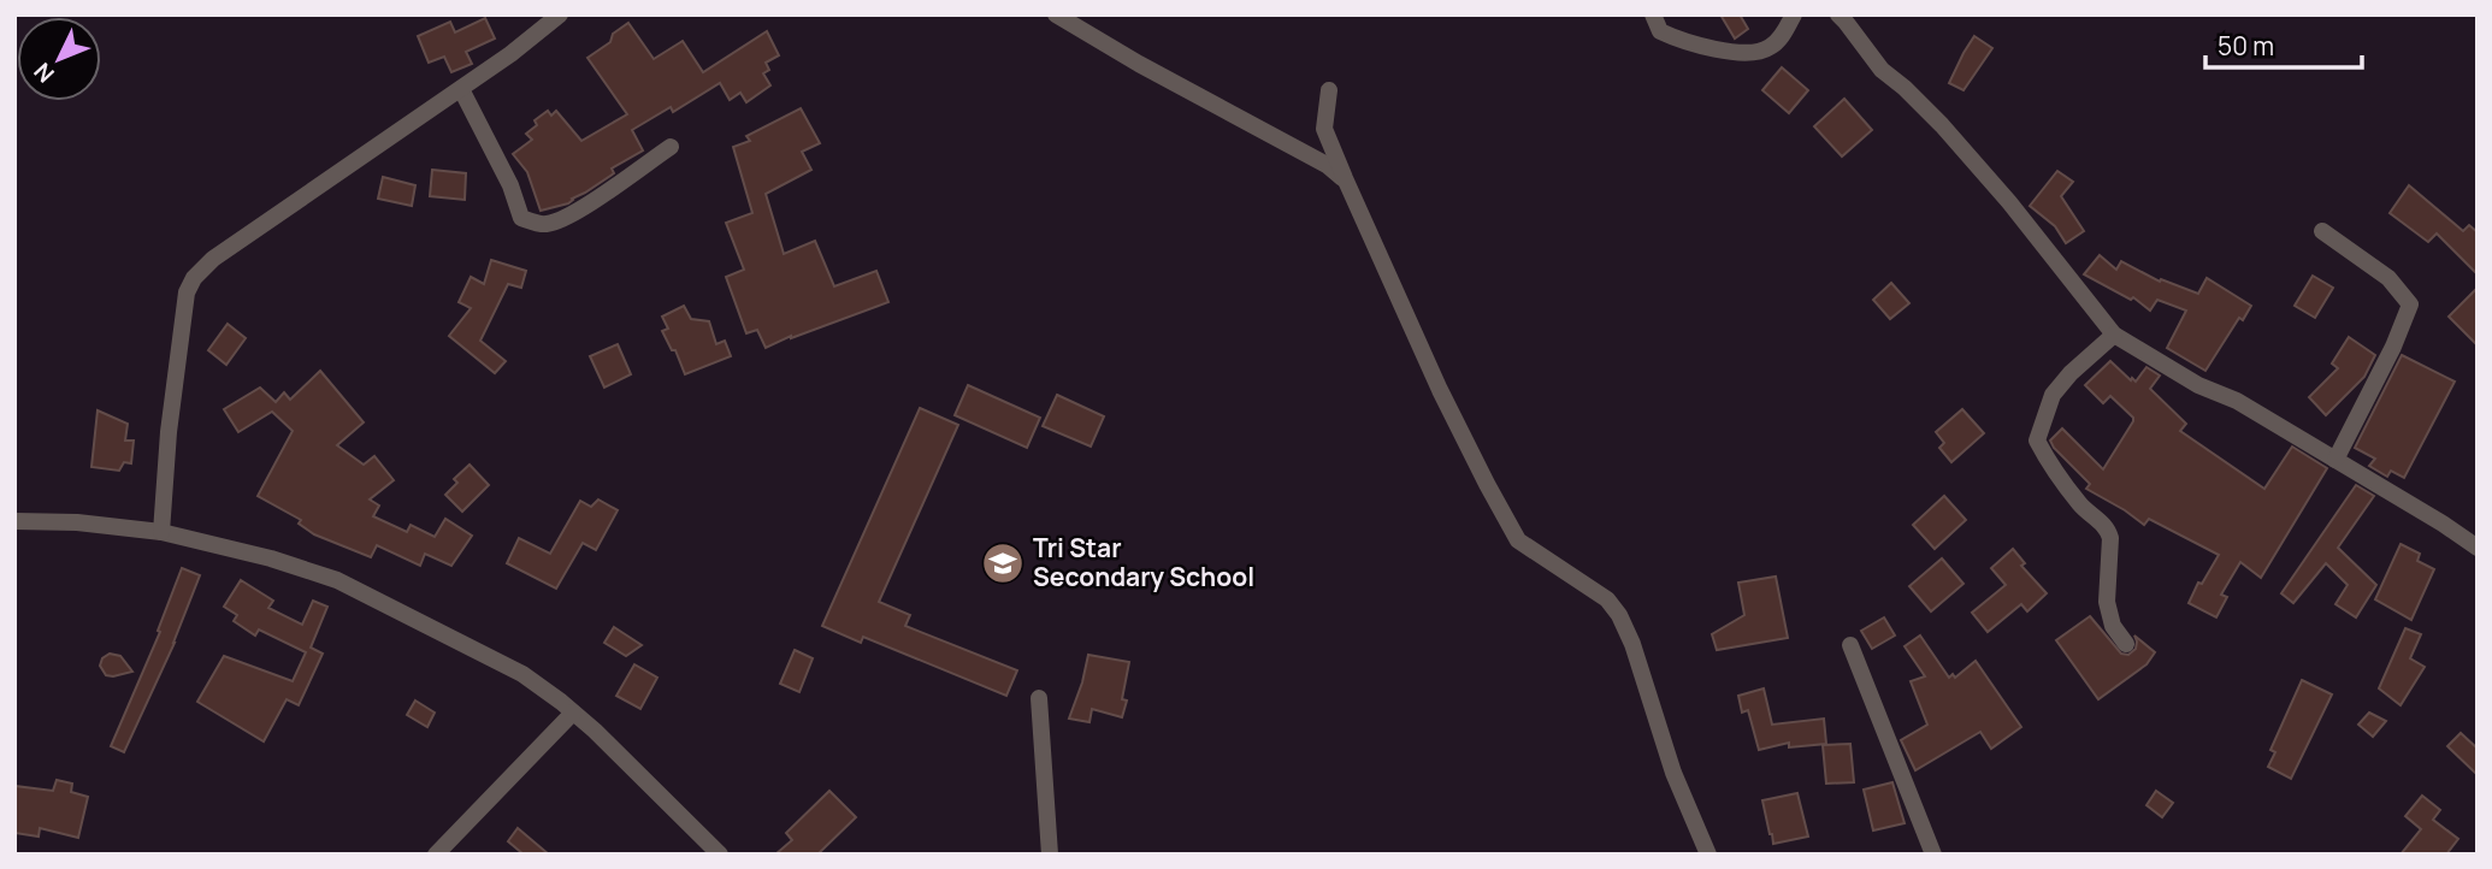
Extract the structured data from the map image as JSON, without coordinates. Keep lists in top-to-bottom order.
{
  "places": {
    "school or university": ["Tri Star Secondary School"]
  },
  "scale_bar": "50 m",
  "north": "bottom left"
}
